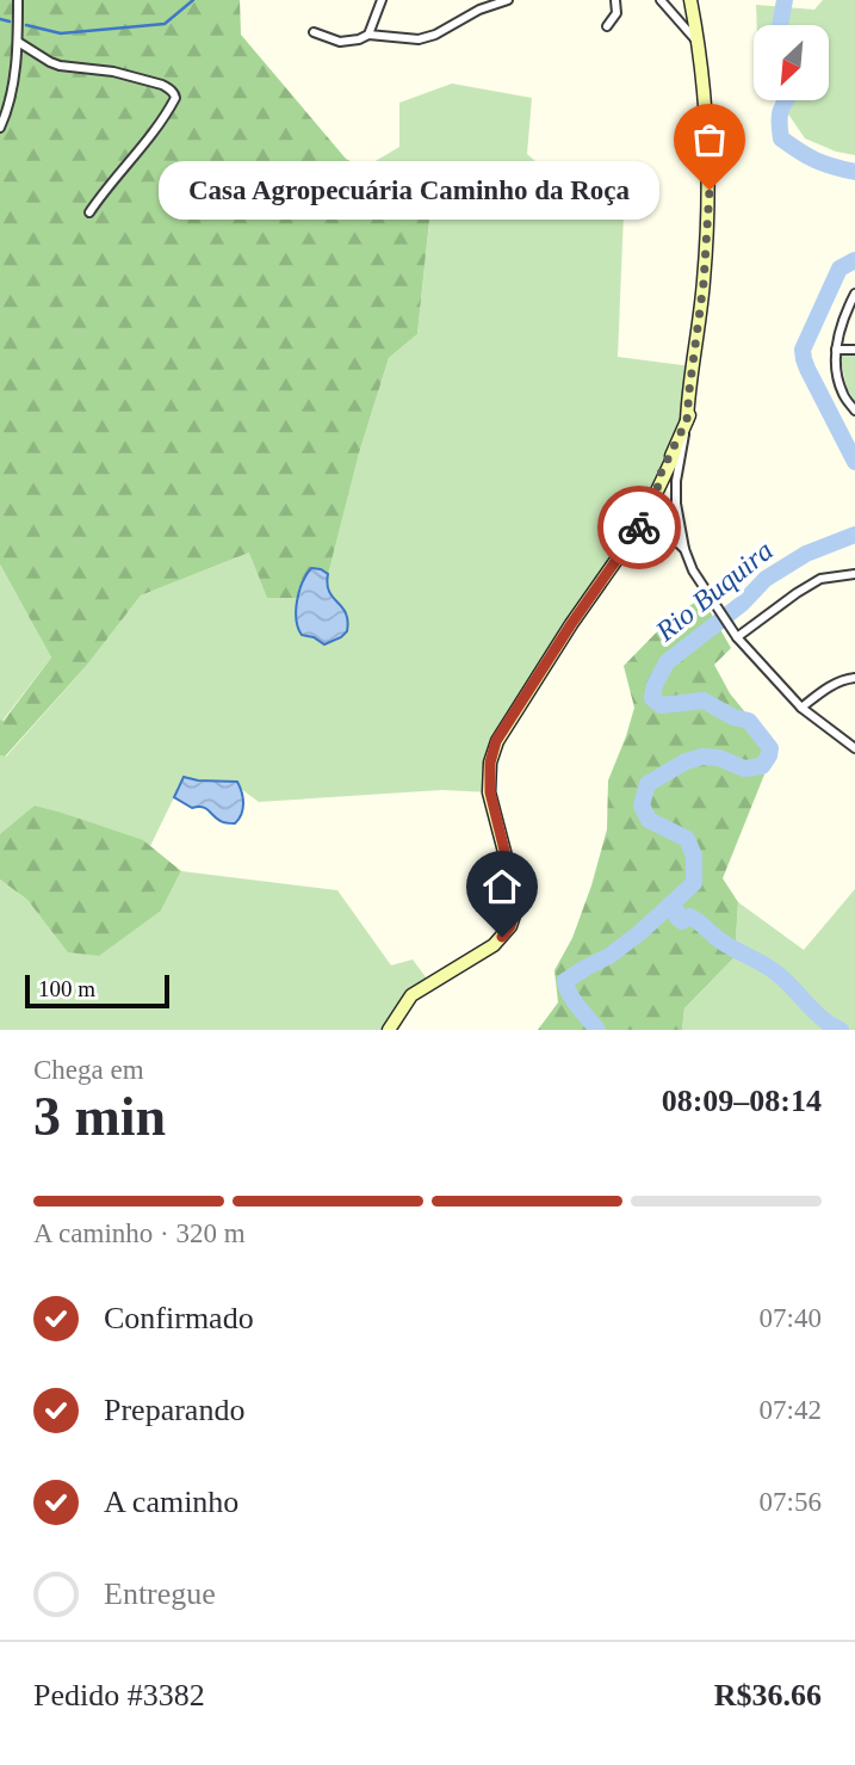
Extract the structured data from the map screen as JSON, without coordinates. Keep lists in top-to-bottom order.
{
  "water": ["Rio Buquira"],
  "places": ["Casa Agropecuária Caminho da Roça"],
  "scale_bar": "100 m",
  "north": "bottom left",
  "page": {
    "bubble": "Casa Agropecuária Caminho da Roça",
    "scale": "100 m",
    "heading": ["3 min", "Chega em", "08:09–08:14"],
    "panel": ["Pedido #3382", "R$36.66"],
    "bar": "A caminho · 320 m",
    "list": [
      ["Confirmado", "07:40"],
      ["Preparando", "07:42"],
      ["A caminho", "07:56"],
      "Entregue"
    ]
  }
}
